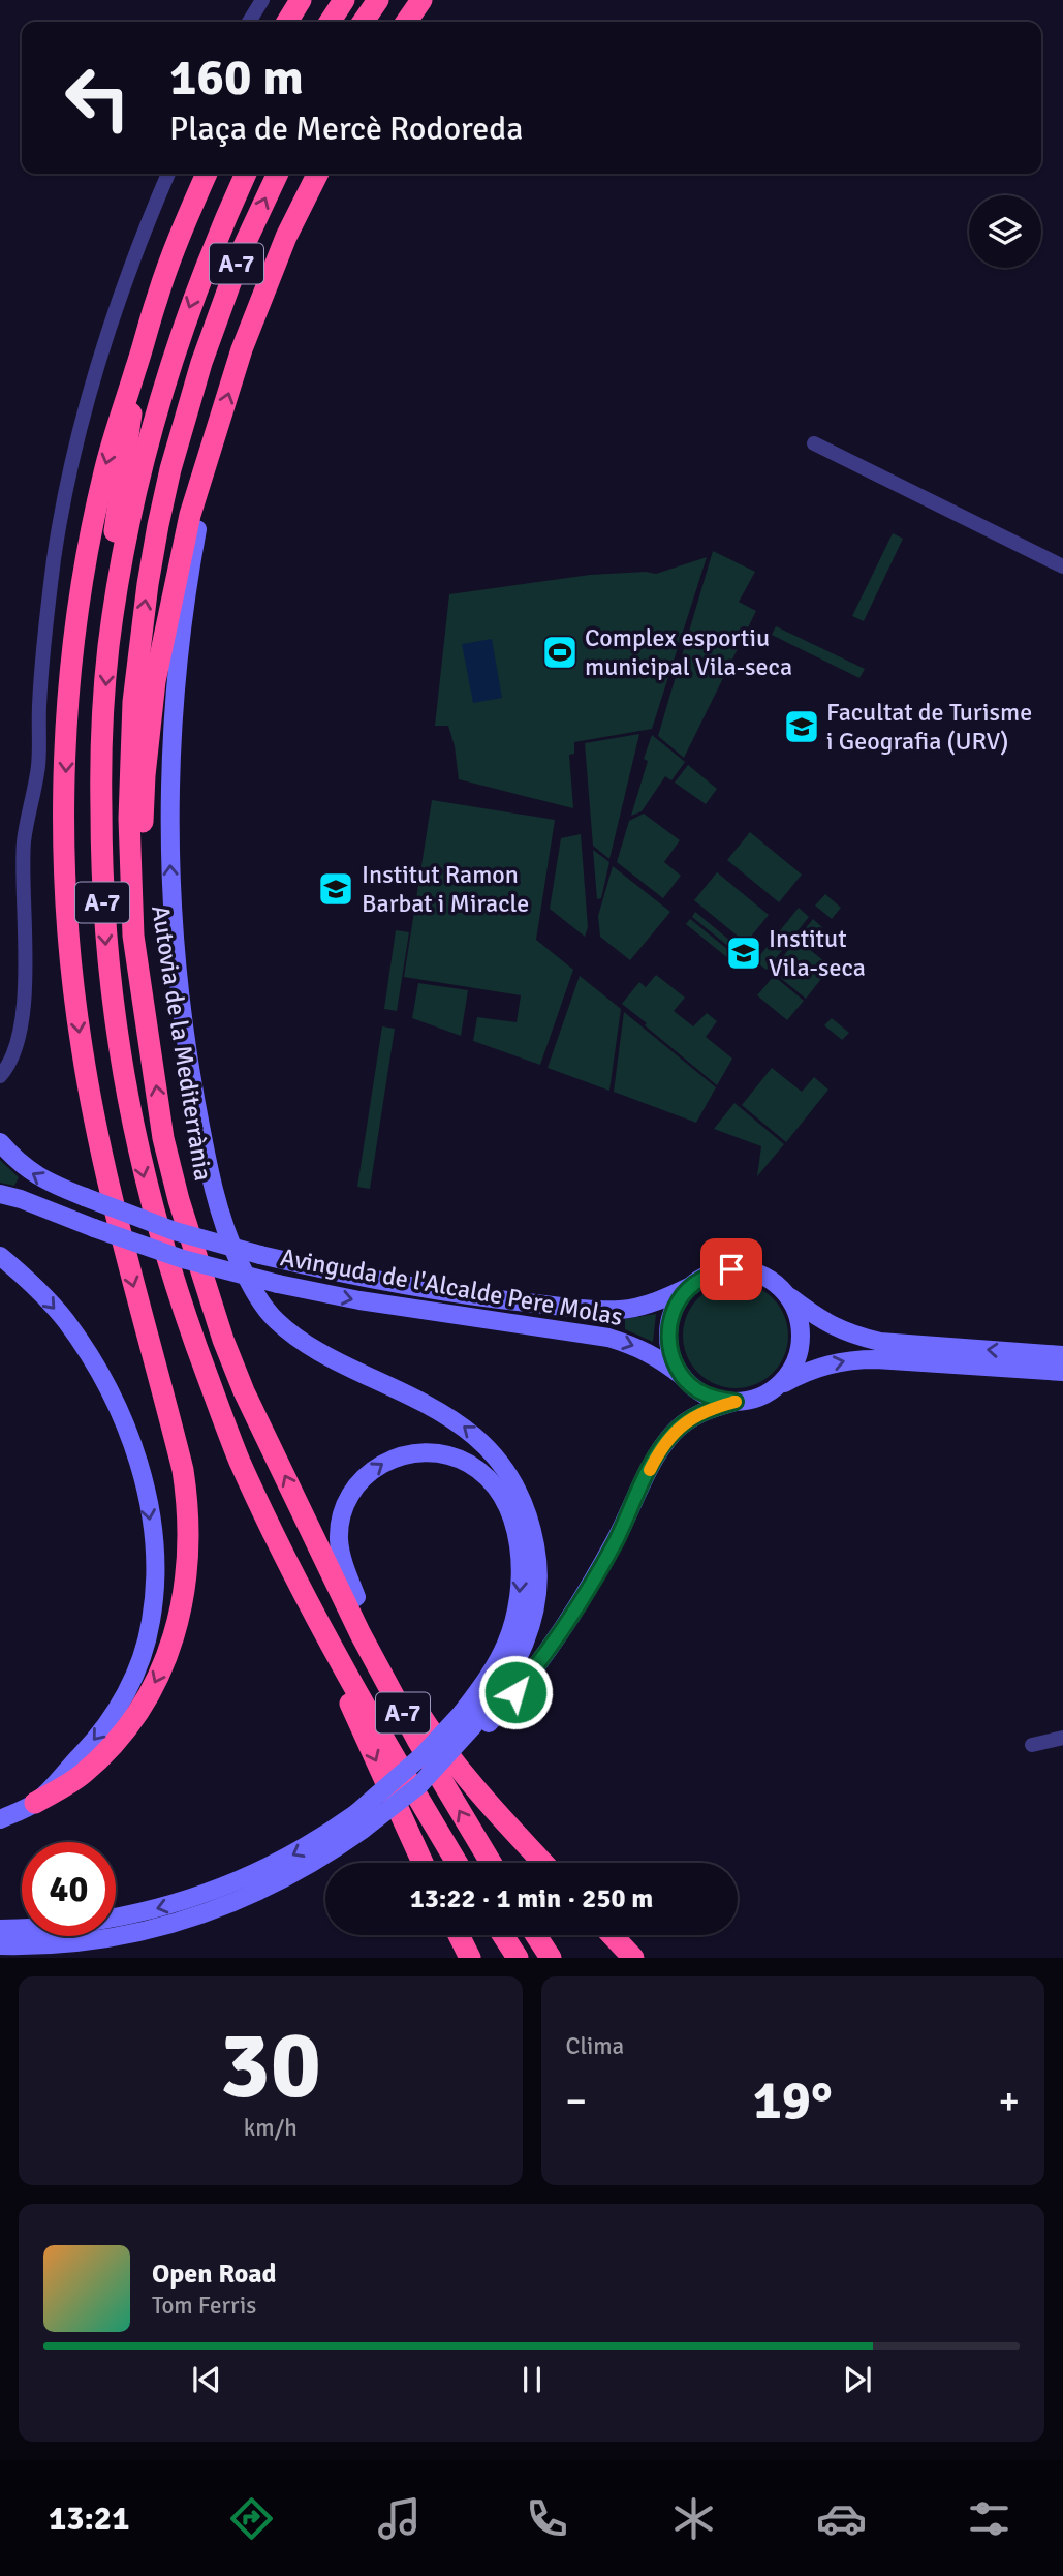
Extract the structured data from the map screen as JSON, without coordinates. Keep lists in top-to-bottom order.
{
  "streets": {
    "highway": ["A-7", "Autovia de la Mediterrània"],
    "street": ["Avinguda de l'Alcalde Pere Molas"]
  },
  "places": {
    "sports": ["Complex esportiu municipal Vila-seca"],
    "school or university": ["Facultat de Turisme i Geografia (URV)", "Institut Ramon Barbat i Miracle", "Institut Vila-seca"]
  },
  "page": {
    "turn": ["160 m", "Plaça de Mercè Rodoreda"],
    "limit": "40",
    "trip": "13:22 · 1 min · 250 m",
    "tile": [
      ["30", "km/h"],
      "Clima"
    ],
    "heat": ["−", "19°", "+"],
    "song": ["Open Road", "Tom Ferris"],
    "tabs": "13:21"
  }
}
